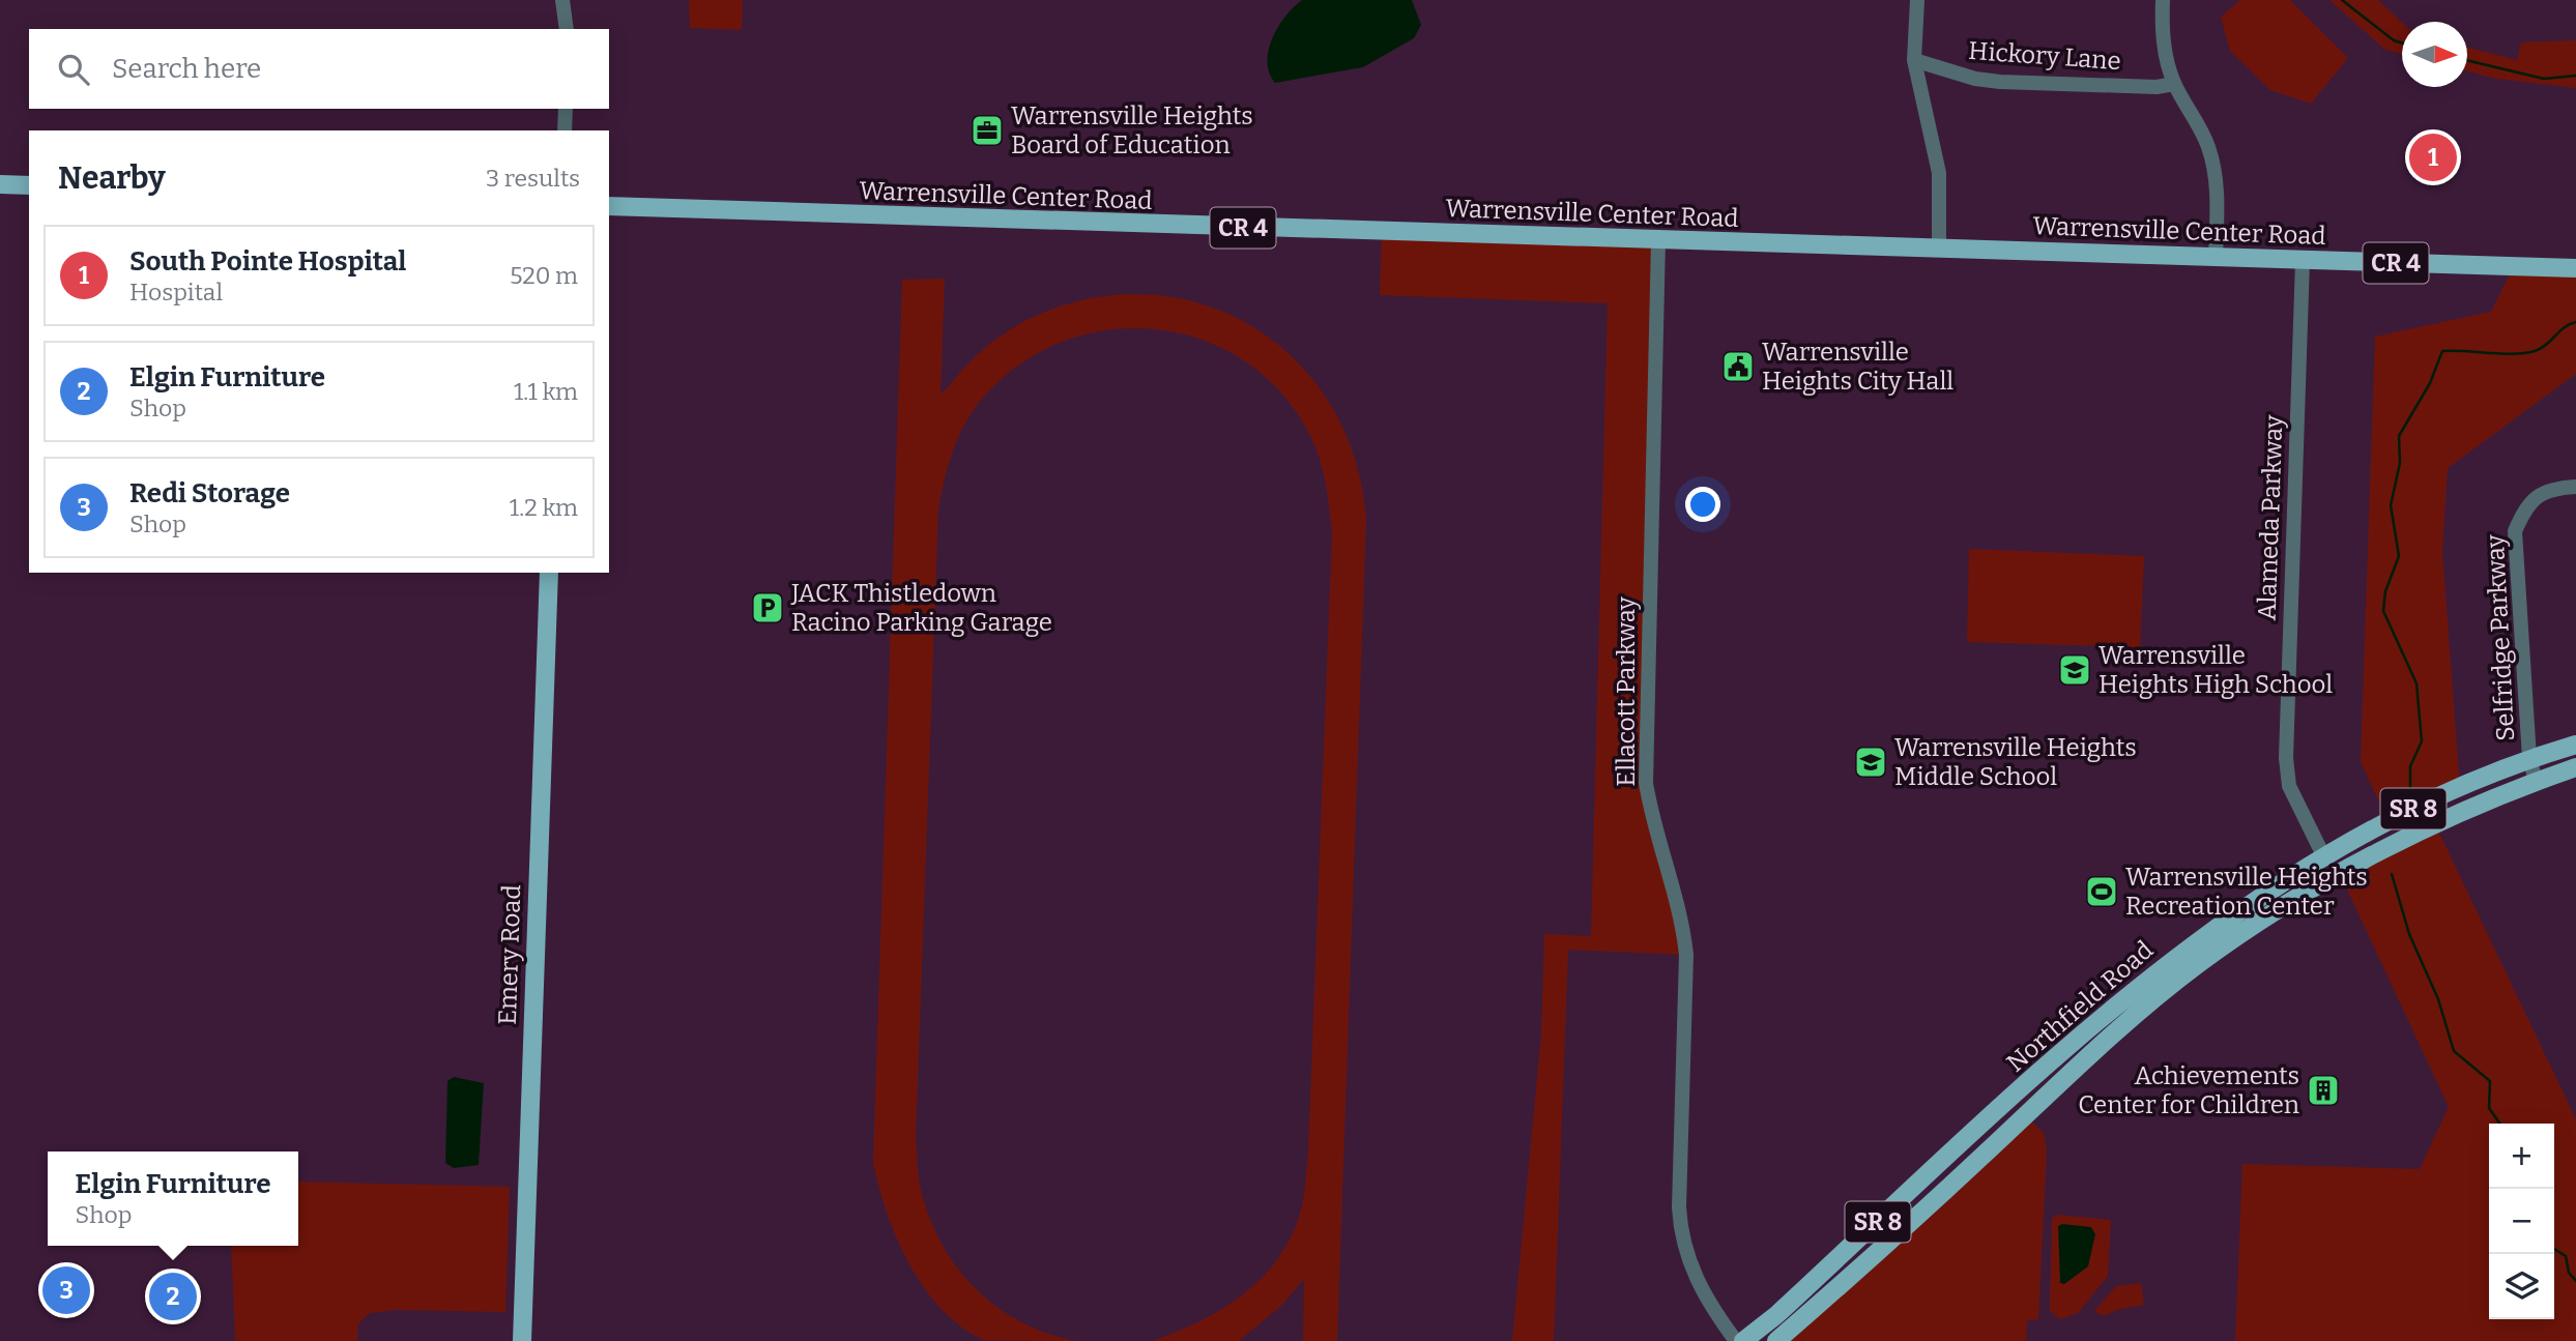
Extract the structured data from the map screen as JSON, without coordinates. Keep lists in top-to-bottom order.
{
  "streets": {
    "main road": [
      "Warrensville Center Road",
      "CR 4",
      "SR 8",
      "Emery Road",
      "Northfield Road"
    ],
    "street": [
      "Hickory Lane",
      "Alameda Parkway",
      "Selfridge Parkway",
      "Ellacott Parkway"
    ]
  },
  "crossings": [
    ["Warrensville Center Road", "Alameda Parkway"],
    ["Warrensville Center Road", "Ellacott Parkway"],
    ["Alameda Parkway", "Northfield Road"],
    ["Selfridge Parkway", "Northfield Road"]
  ],
  "places": {
    "office": ["Warrensville Heights Board of Education"],
    "public building": ["Warrensville Heights City Hall"],
    "parking": ["JACK Thistledown Racino Parking Garage"],
    "school or university": ["Warrensville Heights High School", "Warrensville Heights Middle School"],
    "sports": ["Warrensville Heights Recreation Center"],
    "building": ["Achievements Center for Children"]
  },
  "north": "right",
  "page": {
    "search": "Search here",
    "pins": ["1", "3", "2"],
    "heading": ["Nearby", "3 results"],
    "list": [
      {
        "mark": "1",
        "name": "South Pointe Hospital",
        "note": "Hospital",
        "value": "520 m"
      },
      {
        "mark": "2",
        "name": "Elgin Furniture",
        "note": "Shop",
        "value": "1.1 km"
      },
      {
        "mark": "3",
        "name": "Redi Storage",
        "note": "Shop",
        "value": "1.2 km"
      }
    ],
    "map_buttons": ["+", "−"],
    "popup": ["Elgin Furniture", "Shop"]
  }
}
